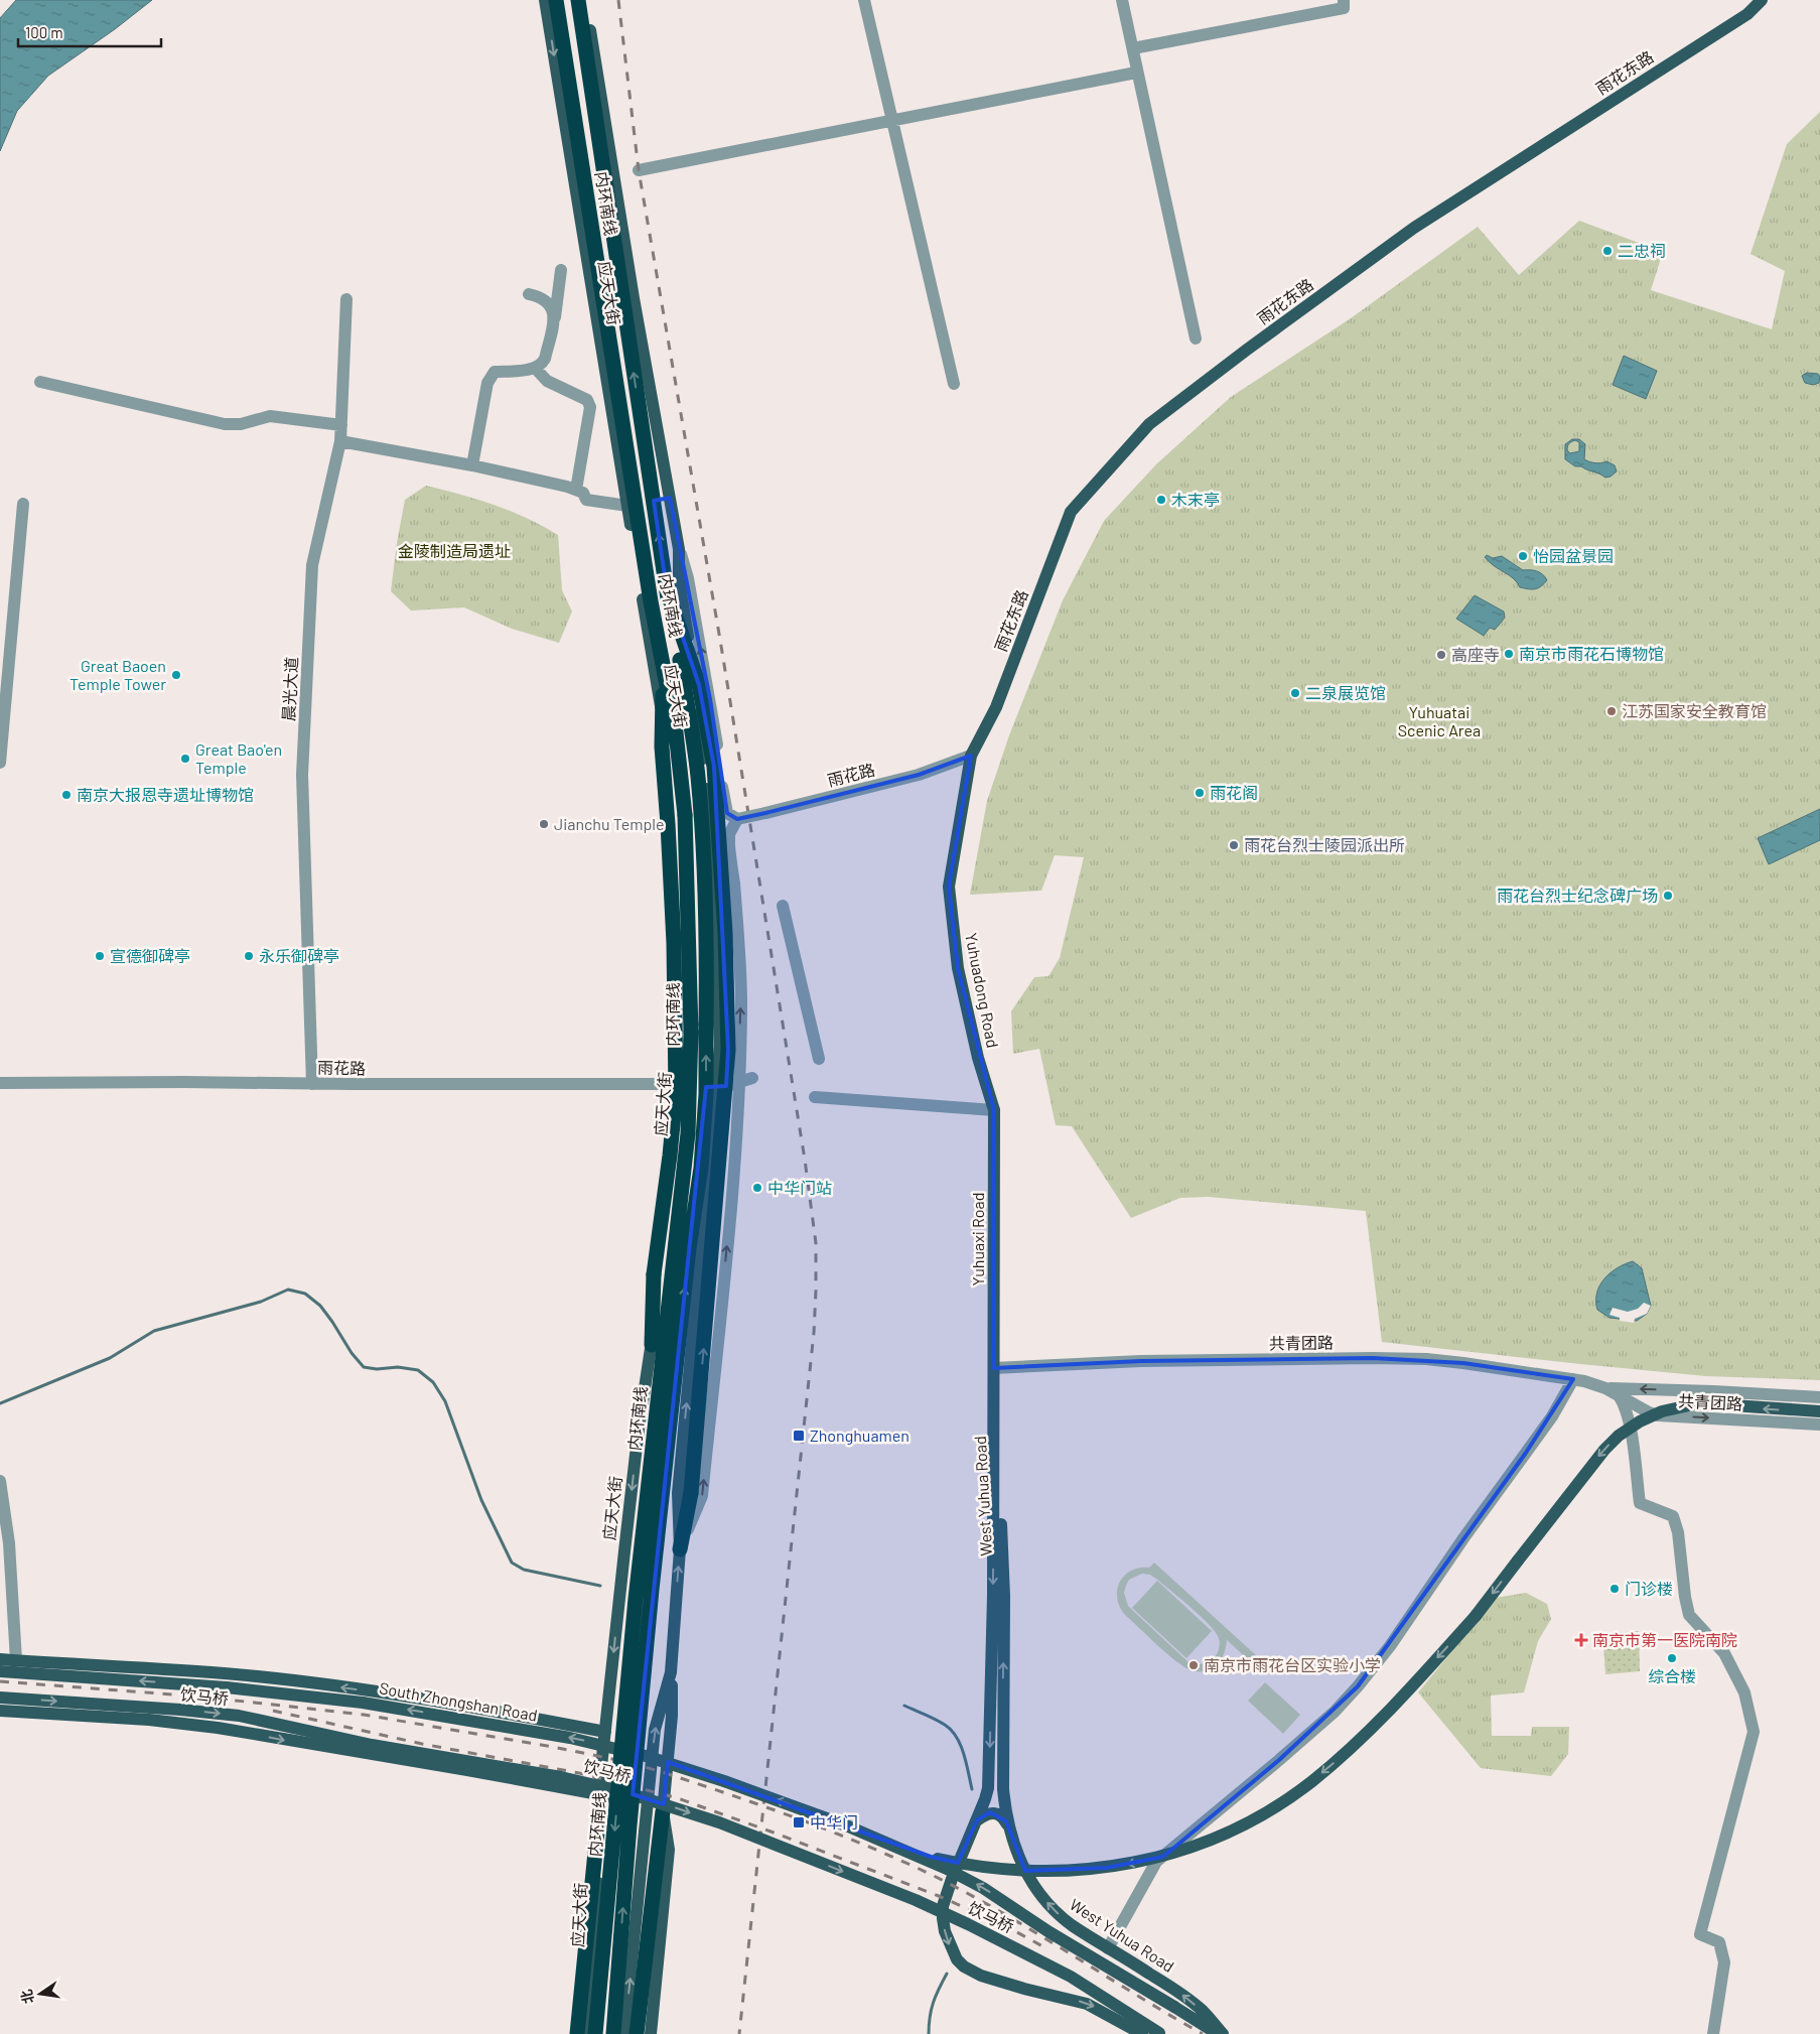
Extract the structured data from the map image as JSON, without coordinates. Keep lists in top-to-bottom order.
{
  "streets": {
    "highway": ["内环南线"],
    "main road": [
      "雨花东路",
      "应天大街",
      "Yuhuadong Road",
      "Yuhuaxi Road",
      "West Yuhua Road",
      "饮马桥",
      "South Zhongshan Road"
    ],
    "street": ["晨光大道", "雨花路", "共青团路"]
  },
  "crossings": [
    ["雨花东路", "雨花路"],
    ["雨花东路", "Yuhuadong Road"],
    ["应天大街", "雨花路"],
    ["晨光大道", "雨花路"],
    ["雨花路", "Yuhuadong Road"],
    ["Yuhuadong Road", "Yuhuaxi Road"],
    ["Yuhuaxi Road", "共青团路"],
    ["Yuhuaxi Road", "West Yuhua Road"],
    ["共青团路", "West Yuhua Road"],
    ["West Yuhua Road", "South Zhongshan Road"]
  ],
  "parks": ["金陵制造局遗址", "Yuhuatai Scenic Area"],
  "places": {
    "other": [
      "二忠祠",
      "木末亭",
      "怡园盆景园",
      "南京市雨花石博物馆",
      "高座寺",
      "Great Baoen Temple Tower",
      "二泉展览馆",
      "江苏国家安全教育馆",
      "Great Bao'en Temple",
      "雨花阁",
      "南京大报恩寺遗址博物馆",
      "Jianchu Temple",
      "雨花台烈士陵园派出所",
      "雨花台烈士纪念碑广场",
      "宣德御碑亭",
      "永乐御碑亭",
      "中华门站",
      "门诊楼",
      "综合楼",
      "南京市雨花台区实验小学"
    ],
    "transit": ["Zhonghuamen", "中华门"],
    "health": ["南京市第一医院南院"]
  },
  "scale_bar": "100 m",
  "north": "left"
}
